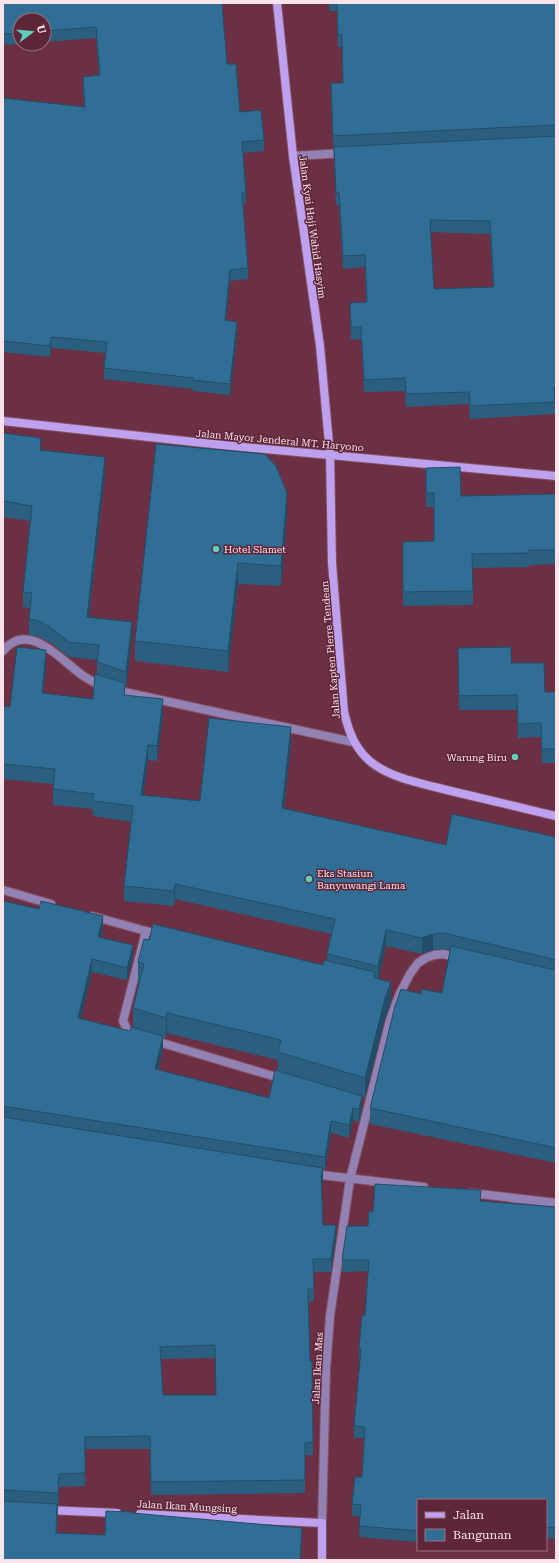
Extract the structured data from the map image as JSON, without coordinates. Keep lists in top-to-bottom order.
{
  "streets": {
    "main road": [
      "Jalan Kyai Haji Wahid Hasyim",
      "Jalan Mayor Jenderal MT. Haryono",
      "Jalan Kapten Pierre Tendean",
      "Jalan Ikan Mas",
      "Jalan Ikan Mungsing"
    ]
  },
  "crossings": [
    ["Jalan Kyai Haji Wahid Hasyim", "Jalan Mayor Jenderal MT. Haryono"],
    ["Jalan Kyai Haji Wahid Hasyim", "Jalan Kapten Pierre Tendean"],
    ["Jalan Mayor Jenderal MT. Haryono", "Jalan Kapten Pierre Tendean"],
    ["Jalan Ikan Mas", "Jalan Ikan Mungsing"]
  ],
  "places": ["Hotel Slamet", "Warung Biru", "Eks Stasiun Banyuwangi Lama"],
  "legend": ["Jalan", "Bangunan"],
  "north": "right"
}
